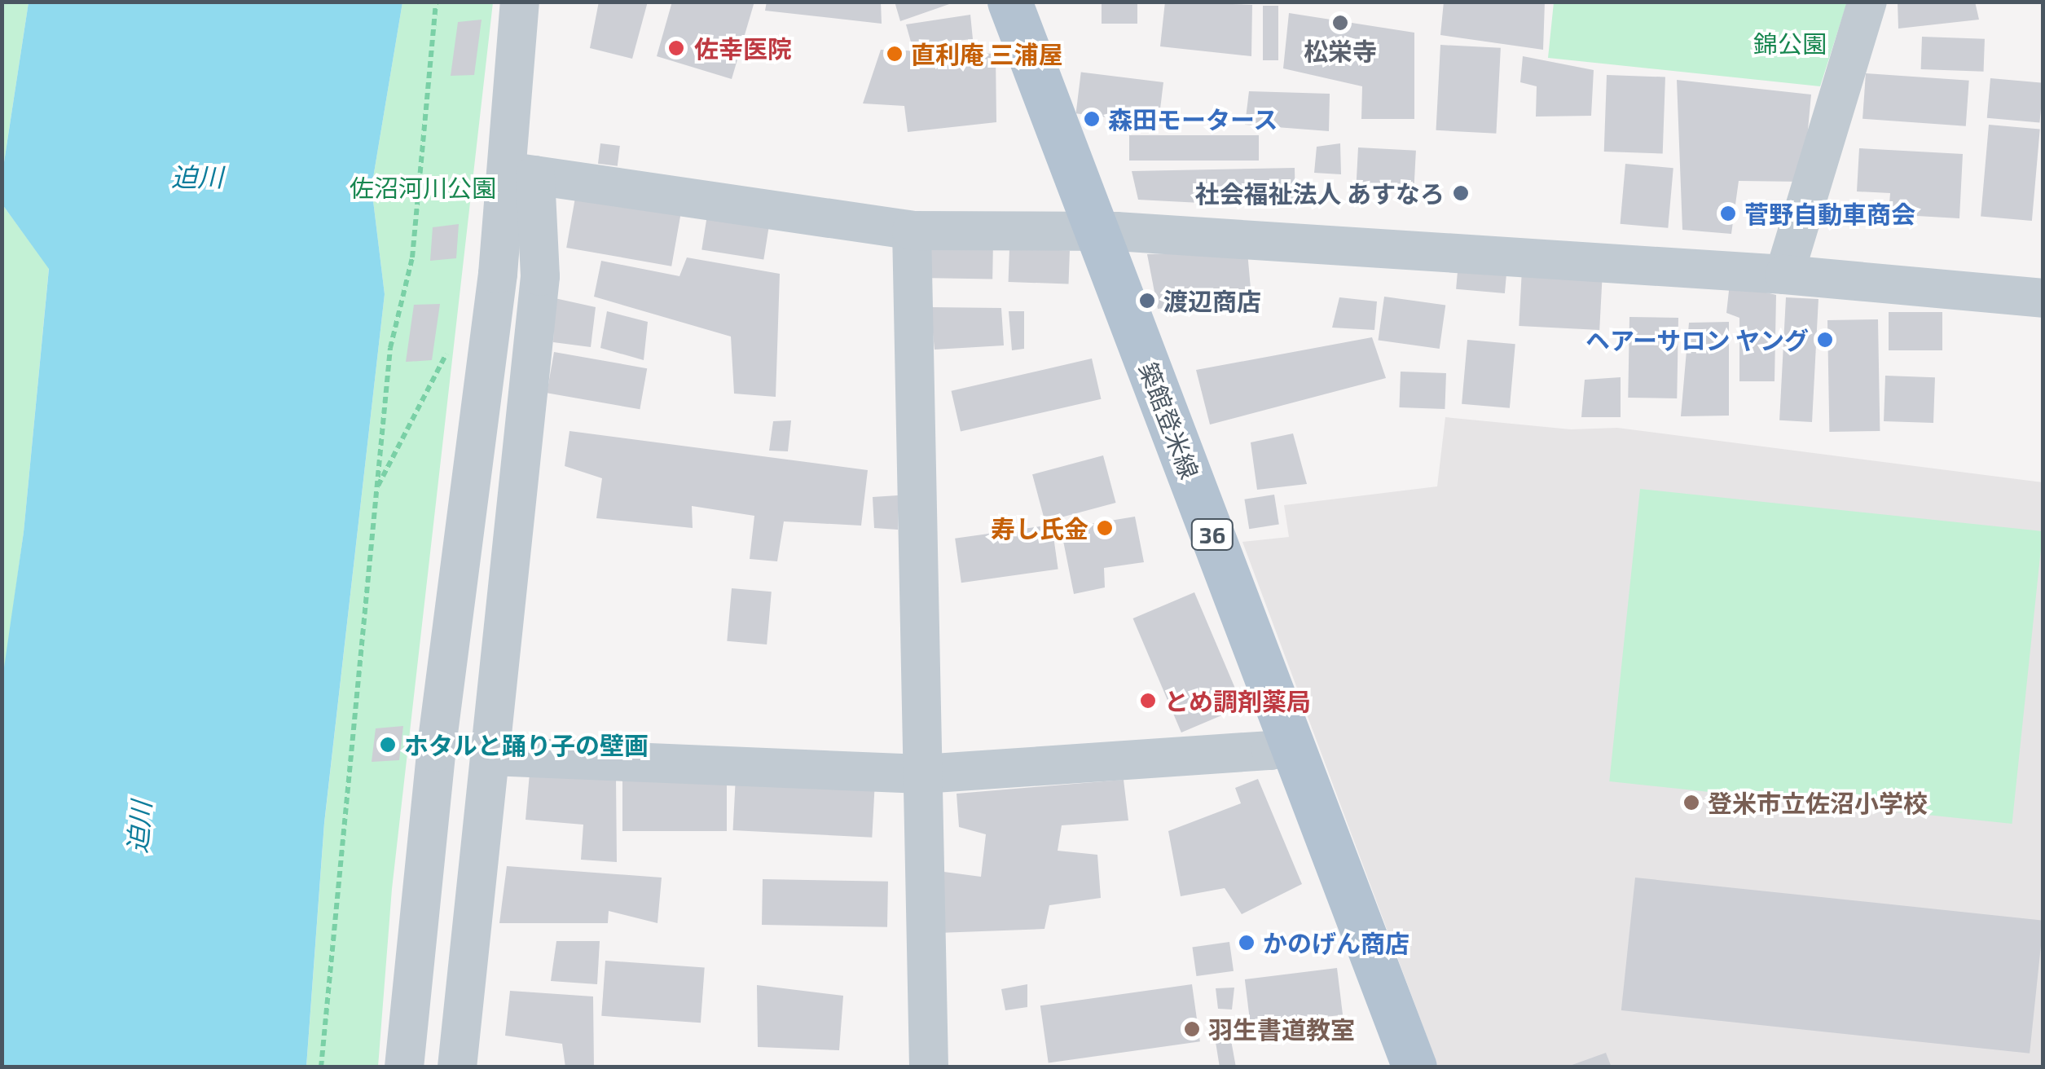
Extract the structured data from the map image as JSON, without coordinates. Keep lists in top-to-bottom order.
{
  "streets": {
    "main road": ["築館登米線", "36"]
  },
  "water": ["迫川"],
  "parks": ["錦公園", "佐沼河川公園"],
  "places": [
    "松栄寺",
    "佐幸医院",
    "直利庵 三浦屋",
    "森田モータース",
    "社会福祉法人 あすなろ",
    "菅野自動車商会",
    "渡辺商店",
    "ヘアーサロン ヤング",
    "寿し氏金",
    "とめ調剤薬局",
    "ホタルと踊り子の壁画",
    "登米市立佐沼小学校",
    "かのげん商店",
    "羽生書道教室"
  ]
}
